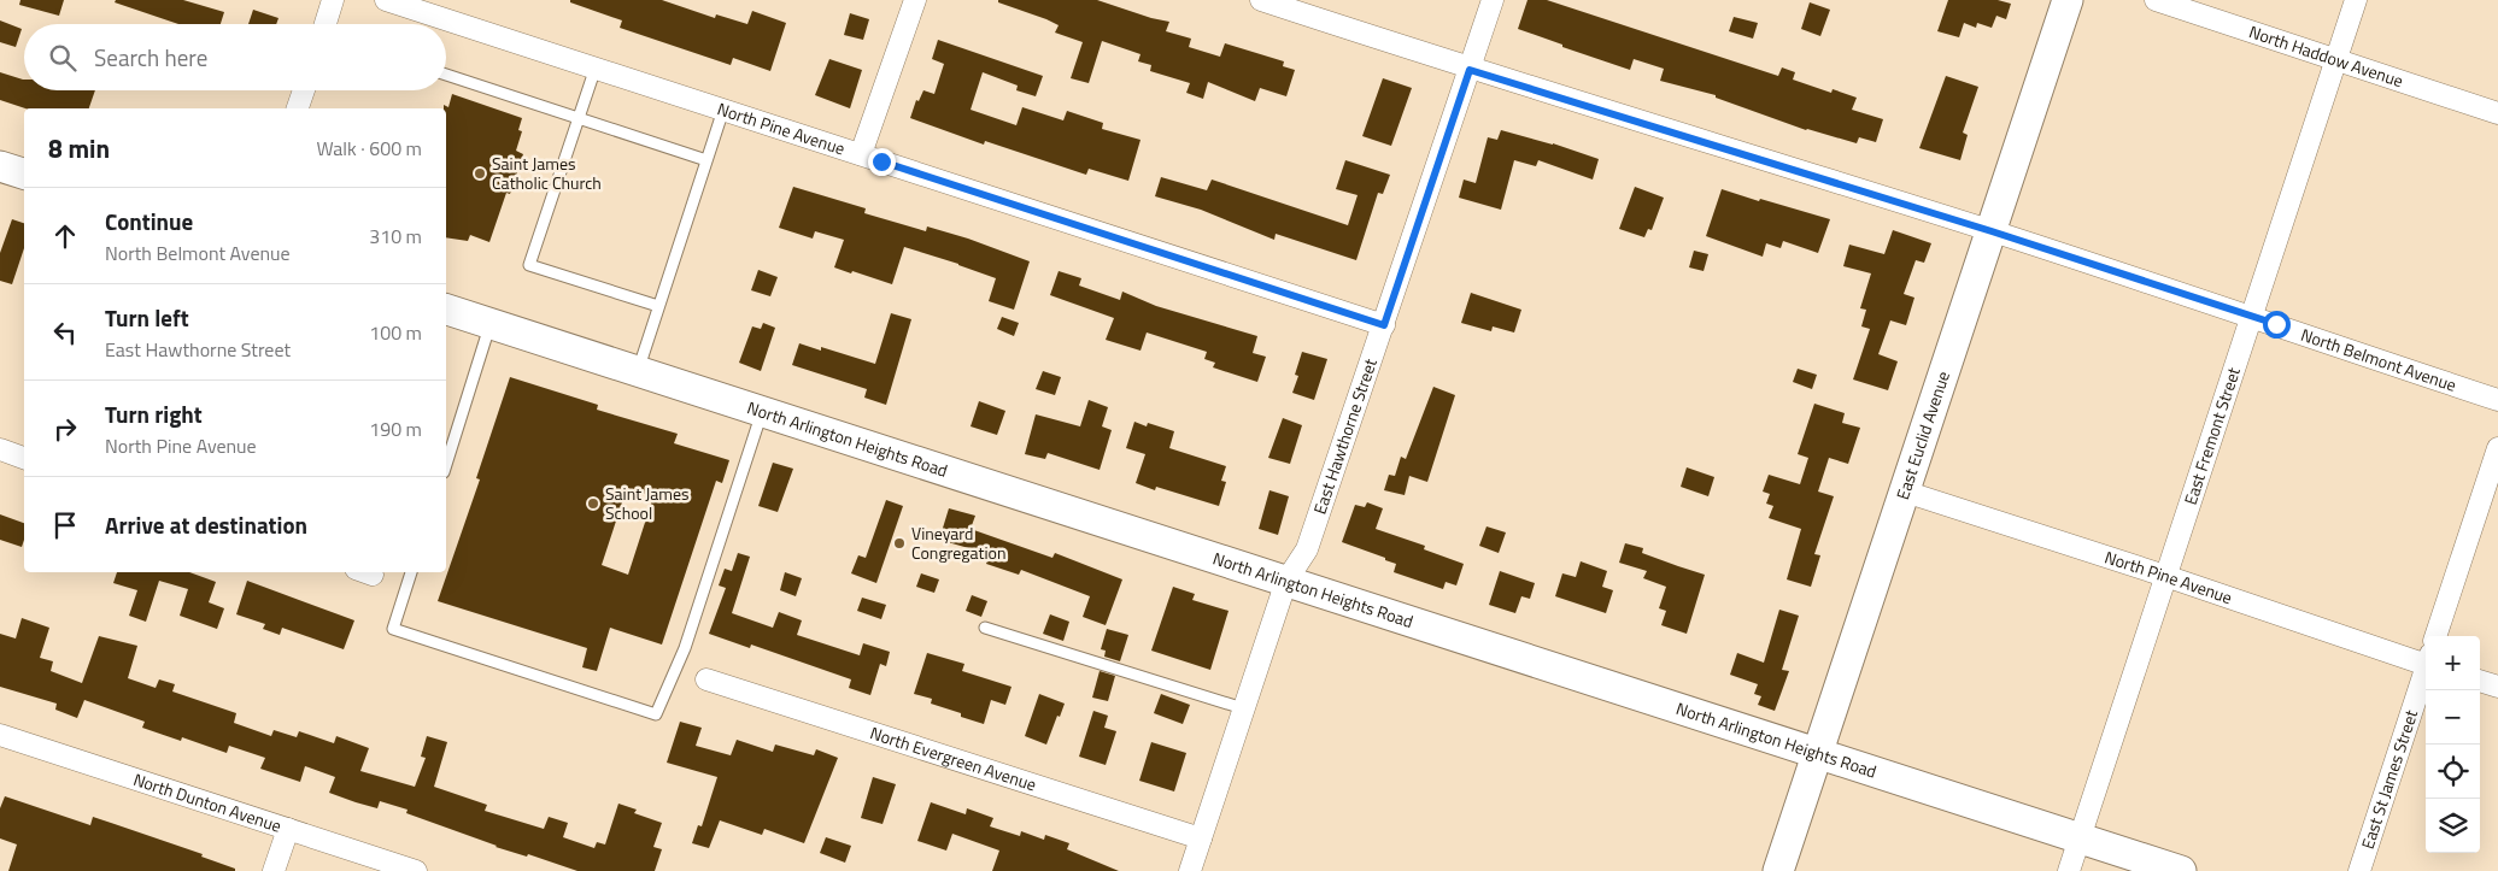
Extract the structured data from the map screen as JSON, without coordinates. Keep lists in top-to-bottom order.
{
  "streets": {
    "main road": ["East Euclid Avenue", "North Arlington Heights Road"],
    "street": [
      "North Haddow Avenue",
      "North Pine Avenue",
      "North Belmont Avenue",
      "East Fremont Street",
      "East Hawthorne Street",
      "North Evergreen Avenue",
      "East St James Street",
      "North Dunton Avenue"
    ]
  },
  "crossings": [
    ["North Haddow Avenue", "East Fremont Street"],
    ["North Pine Avenue", "East Fremont Street"],
    ["North Pine Avenue", "East Euclid Avenue"],
    ["North Pine Avenue", "East Hawthorne Street"],
    ["North Belmont Avenue", "East Fremont Street"],
    ["North Belmont Avenue", "East Euclid Avenue"],
    ["North Belmont Avenue", "East Hawthorne Street"],
    ["East Fremont Street", "North Arlington Heights Road"],
    ["East Euclid Avenue", "North Arlington Heights Road"],
    ["East Hawthorne Street", "North Arlington Heights Road"],
    ["East Hawthorne Street", "North Evergreen Avenue"]
  ],
  "places": ["Saint James Catholic Church", "Saint James School", "Vineyard Congregation"],
  "page": {
    "search": "Search here",
    "heading": ["8 min", "Walk · 600 m"],
    "list": [
      ["Continue", "North Belmont Avenue", "310 m"],
      ["Turn left", "East Hawthorne Street", "100 m"],
      ["Turn right", "North Pine Avenue", "190 m"],
      "Arrive at destination"
    ],
    "map_buttons": ["+", "−"]
  }
}
